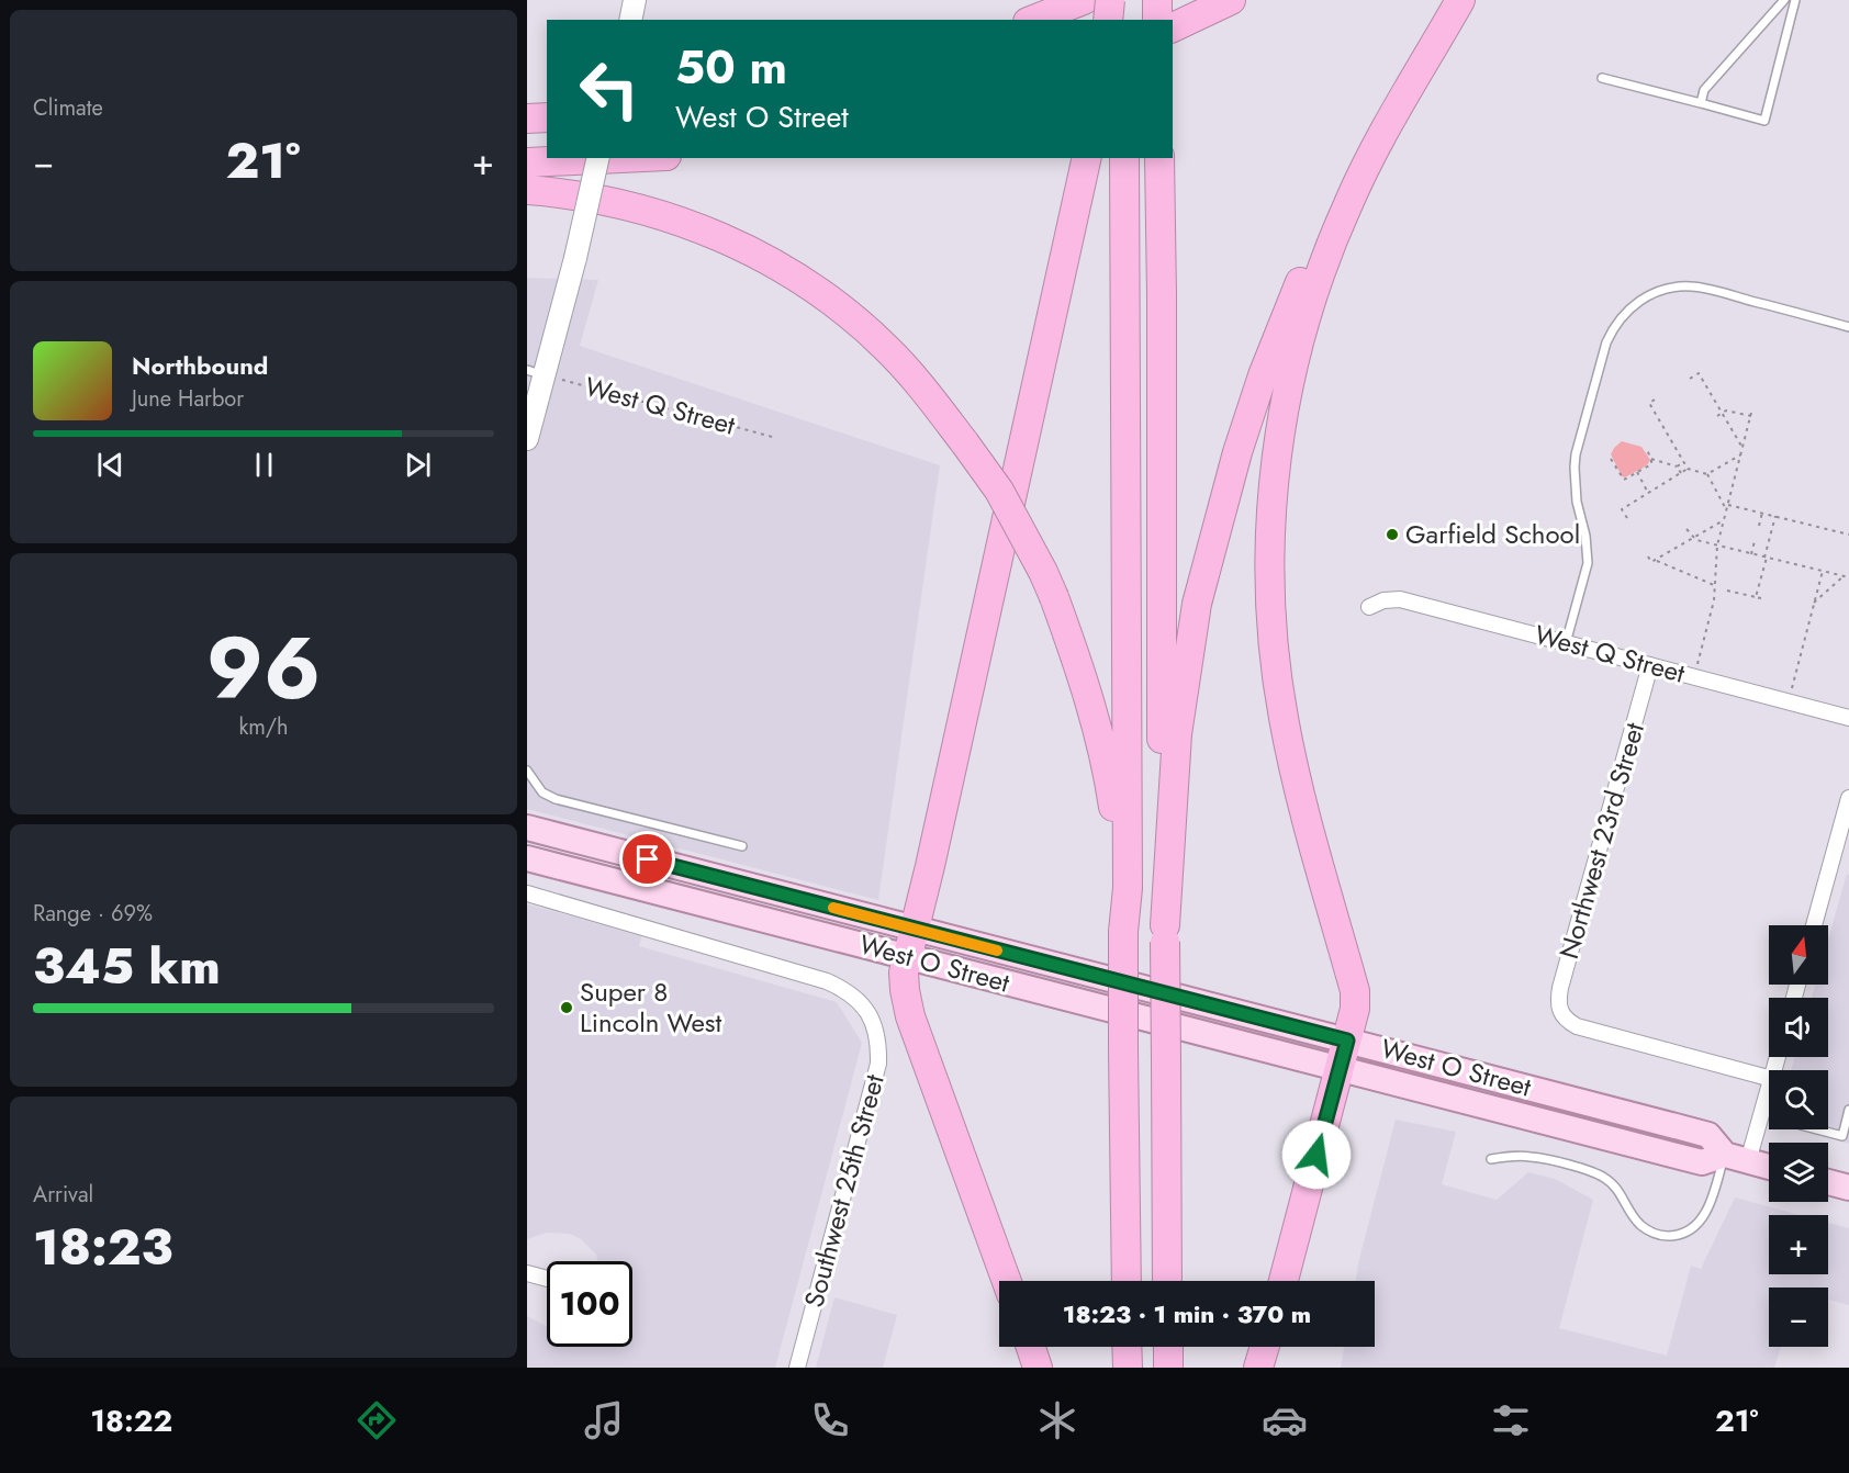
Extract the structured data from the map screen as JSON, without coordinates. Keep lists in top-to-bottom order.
{
  "streets": {
    "main road": ["West O Street"],
    "street": ["West Q Street", "Northwest 23rd Street", "Southwest 25th Street"]
  },
  "crossings": [
    ["West Q Street", "Northwest 23rd Street"]
  ],
  "places": ["Garfield School", "Super 8 Lincoln West"],
  "north": "top",
  "page": {
    "tile": [
      "Climate",
      ["96", "km/h"],
      ["Range · 69%", "345 km"],
      ["Arrival", "18:23"]
    ],
    "turn": ["50 m", "West O Street"],
    "heat": ["−", "21°", "+"],
    "song": ["Northbound", "June Harbor"],
    "map_buttons": ["+", "−"],
    "limit": "100",
    "trip": "18:23 · 1 min · 370 m",
    "tabs": ["18:22", "21°"]
  }
}
